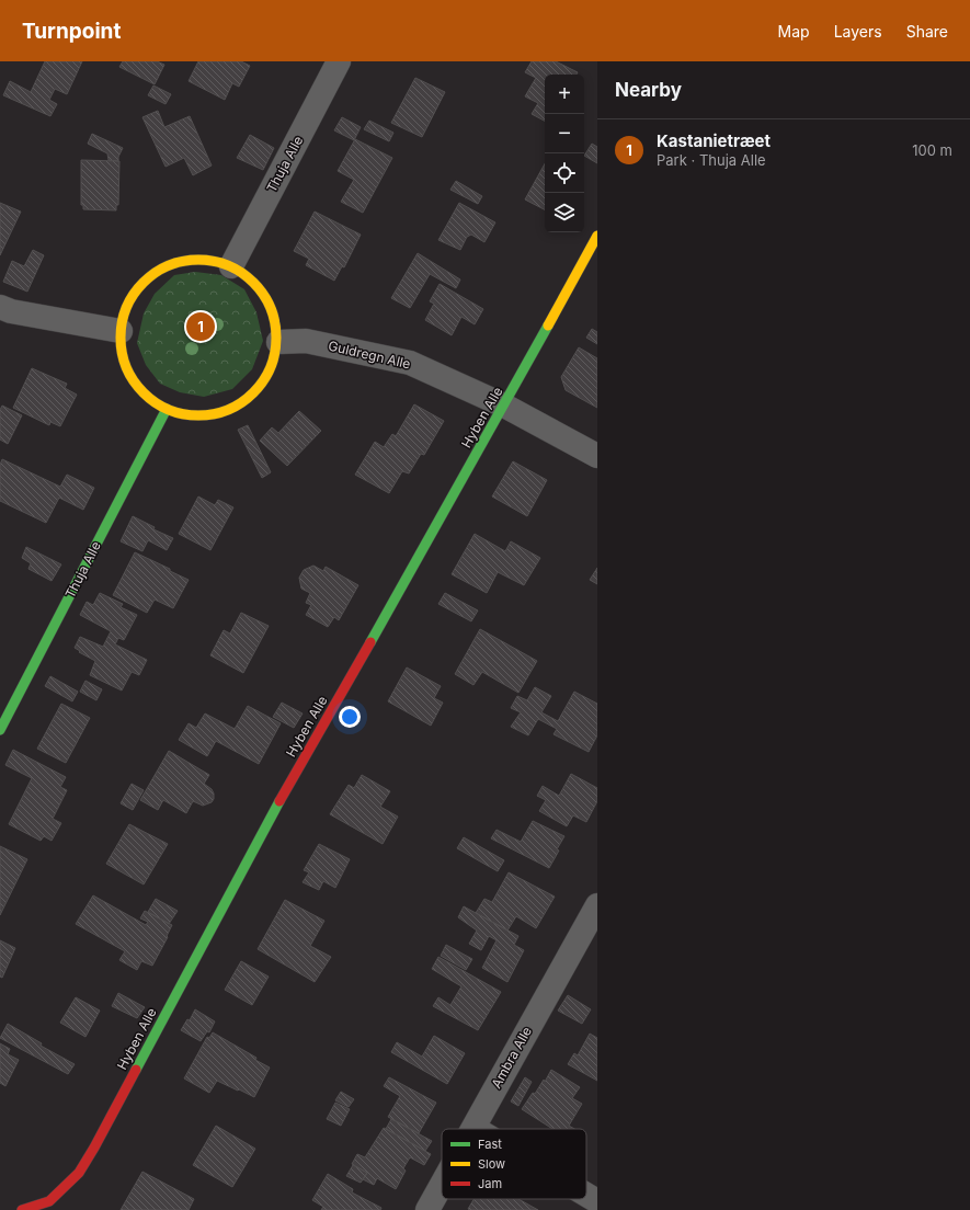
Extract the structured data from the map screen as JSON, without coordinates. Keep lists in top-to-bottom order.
{
  "streets": {
    "street": [
      "Thuja Alle",
      "Guldregn Alle",
      "Hyben Alle",
      "Ambra Alle"
    ]
  },
  "crossings": [
    ["Thuja Alle", "Guldregn Alle"],
    ["Guldregn Alle", "Hyben Alle"]
  ],
  "legend": ["Fast", "Slow", "Jam"],
  "page": {
    "header": "Turnpoint",
    "nav": ["Map", "Layers", "Share"],
    "heading": "Nearby",
    "map_buttons": ["+", "−"],
    "list": [
      {
        "mark": "1",
        "name": "Kastanietræet",
        "note": "Park · Thuja Alle",
        "value": "100 m"
      }
    ],
    "pins": "1"
  }
}
